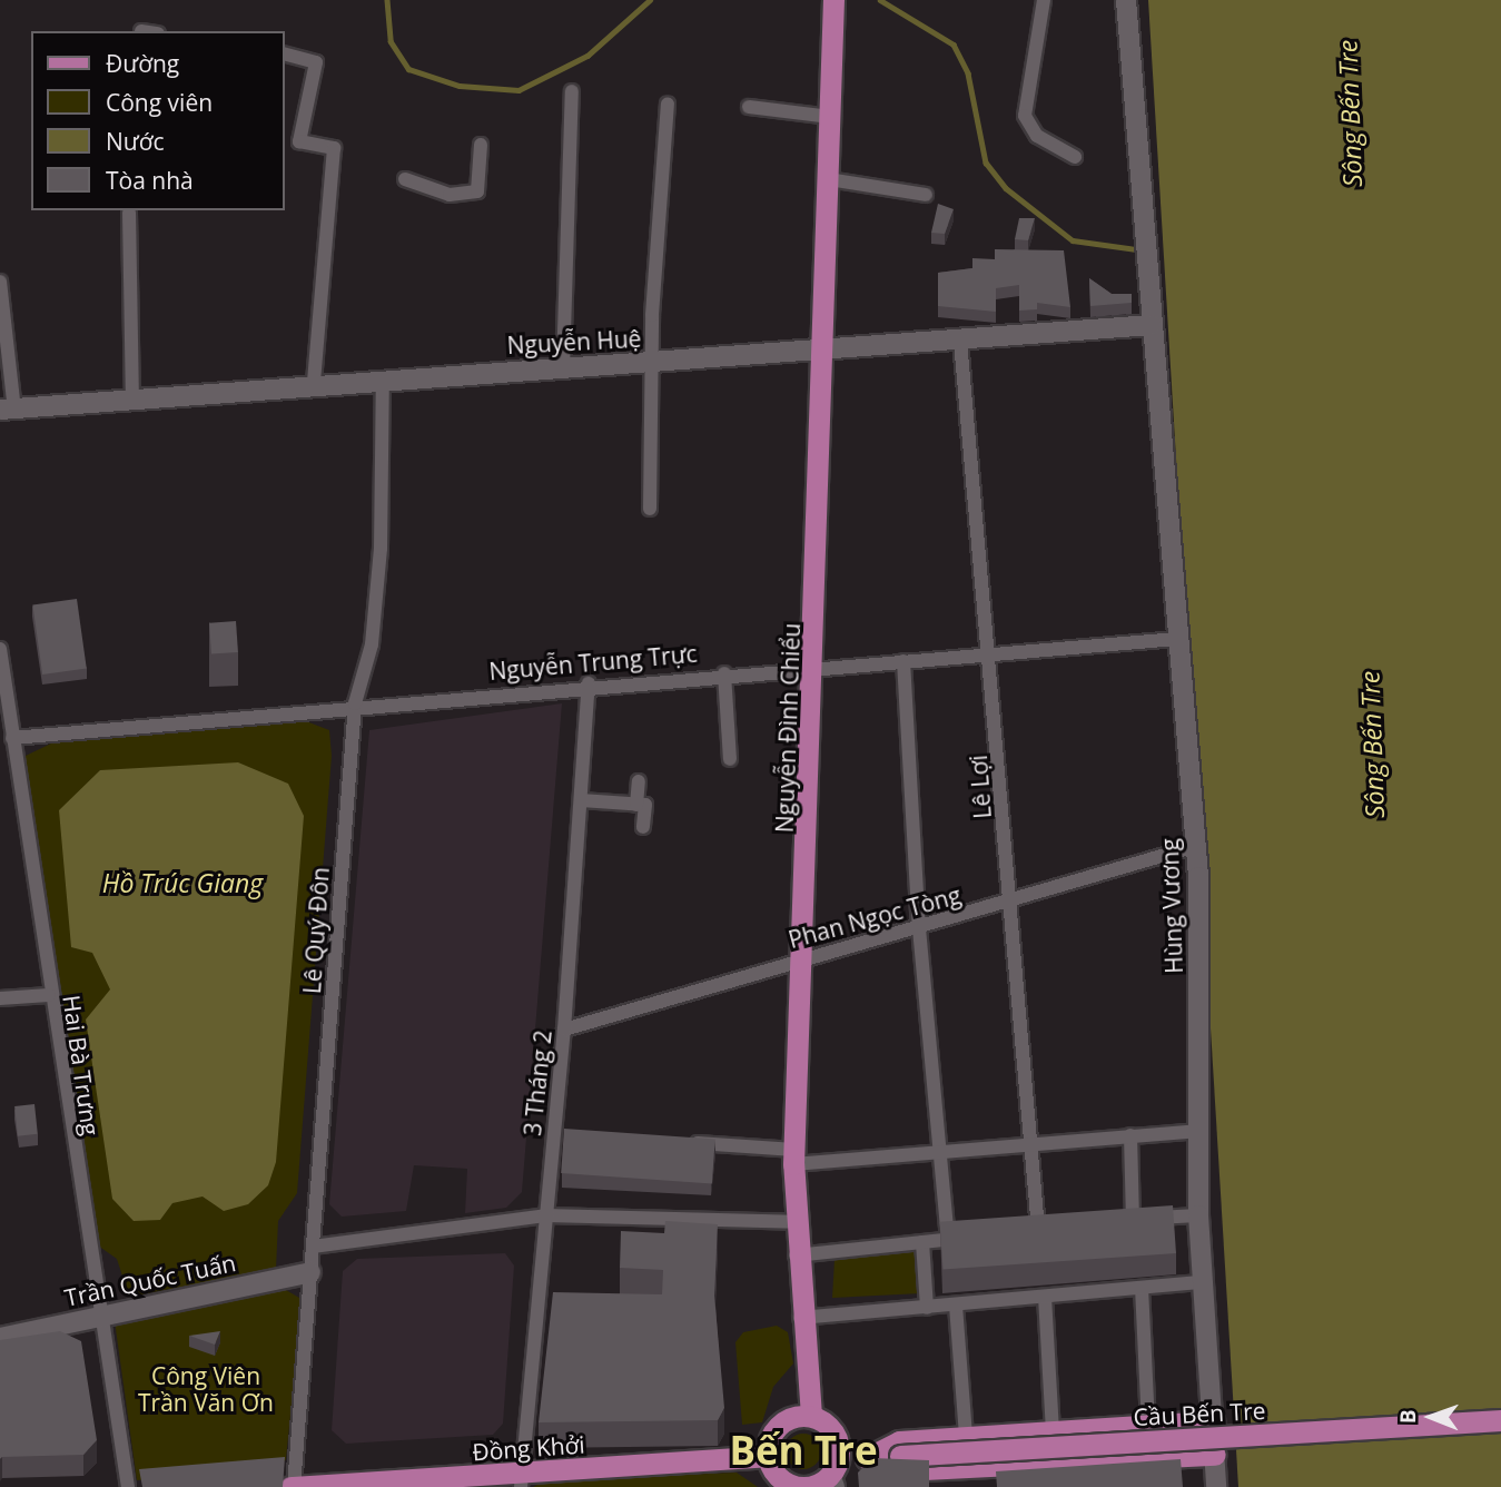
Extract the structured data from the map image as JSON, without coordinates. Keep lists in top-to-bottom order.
{
  "streets": {
    "main road": ["Nguyễn Đình Chiểu", "Cầu Bến Tre", "Đồng Khởi"],
    "street": [
      "Nguyễn Huệ",
      "Nguyễn Trung Trực",
      "Lê Lợi",
      "Hùng Vương",
      "Phan Ngọc Tòng",
      "Lê Quý Đôn",
      "Hai Bà Trưng",
      "3 Tháng 2",
      "Trần Quốc Tuấn"
    ]
  },
  "crossings": [
    ["Nguyễn Huệ", "Nguyễn Đình Chiểu"],
    ["Nguyễn Huệ", "Lê Lợi"],
    ["Nguyễn Huệ", "Hùng Vương"],
    ["Nguyễn Huệ", "Lê Quý Đôn"],
    ["Nguyễn Trung Trực", "Nguyễn Đình Chiểu"],
    ["Nguyễn Trung Trực", "Lê Lợi"],
    ["Nguyễn Trung Trực", "Hùng Vương"],
    ["Nguyễn Trung Trực", "Lê Quý Đôn"],
    ["Nguyễn Trung Trực", "Hai Bà Trưng"],
    ["Nguyễn Trung Trực", "3 Tháng 2"],
    ["Nguyễn Đình Chiểu", "Phan Ngọc Tòng"],
    ["Nguyễn Đình Chiểu", "Đồng Khởi"],
    ["Lê Lợi", "Phan Ngọc Tòng"],
    ["Hùng Vương", "Phan Ngọc Tòng"],
    ["Phan Ngọc Tòng", "3 Tháng 2"],
    ["Lê Quý Đôn", "Trần Quốc Tuấn"],
    ["Lê Quý Đôn", "Đồng Khởi"],
    ["Hai Bà Trưng", "Trần Quốc Tuấn"],
    ["3 Tháng 2", "Đồng Khởi"]
  ],
  "districts": ["Bến Tre"],
  "water": ["Sông Bến Tre", "Hồ Trúc Giang"],
  "parks": ["Công Viên Trần Văn Ơn"],
  "legend": [
    "Đường",
    "Công viên",
    "Nước",
    "Tòa nhà"
  ],
  "north": "left"
}
